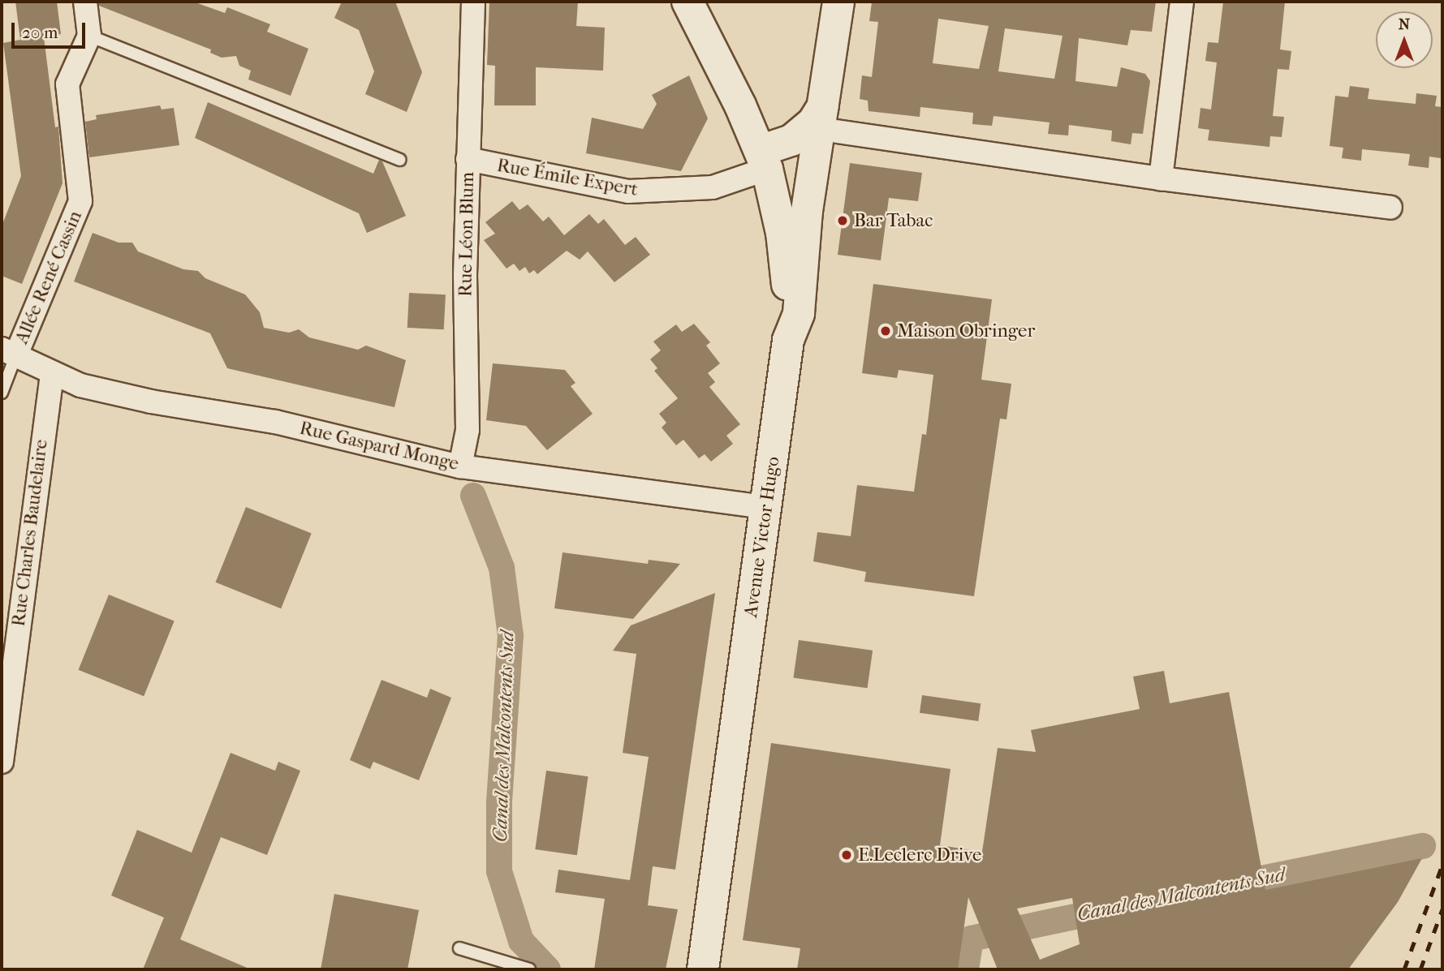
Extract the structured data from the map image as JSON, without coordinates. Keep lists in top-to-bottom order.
{
  "streets": {
    "main road": ["Avenue Victor Hugo"],
    "street": [
      "Rue Émile Expert",
      "Rue Léon Blum",
      "Allée René Cassin",
      "Rue Gaspard Monge",
      "Rue Charles Baudelaire"
    ]
  },
  "crossings": [
    ["Rue Émile Expert", "Rue Léon Blum"],
    ["Rue Léon Blum", "Rue Gaspard Monge"],
    ["Allée René Cassin", "Rue Gaspard Monge"],
    ["Rue Gaspard Monge", "Rue Charles Baudelaire"],
    ["Rue Gaspard Monge", "Avenue Victor Hugo"]
  ],
  "water": ["Canal des Malcontents Sud"],
  "places": ["Bar Tabac", "Maison Obringer", "E.Leclerc Drive"],
  "scale_bar": "20 m",
  "north": "top"
}
